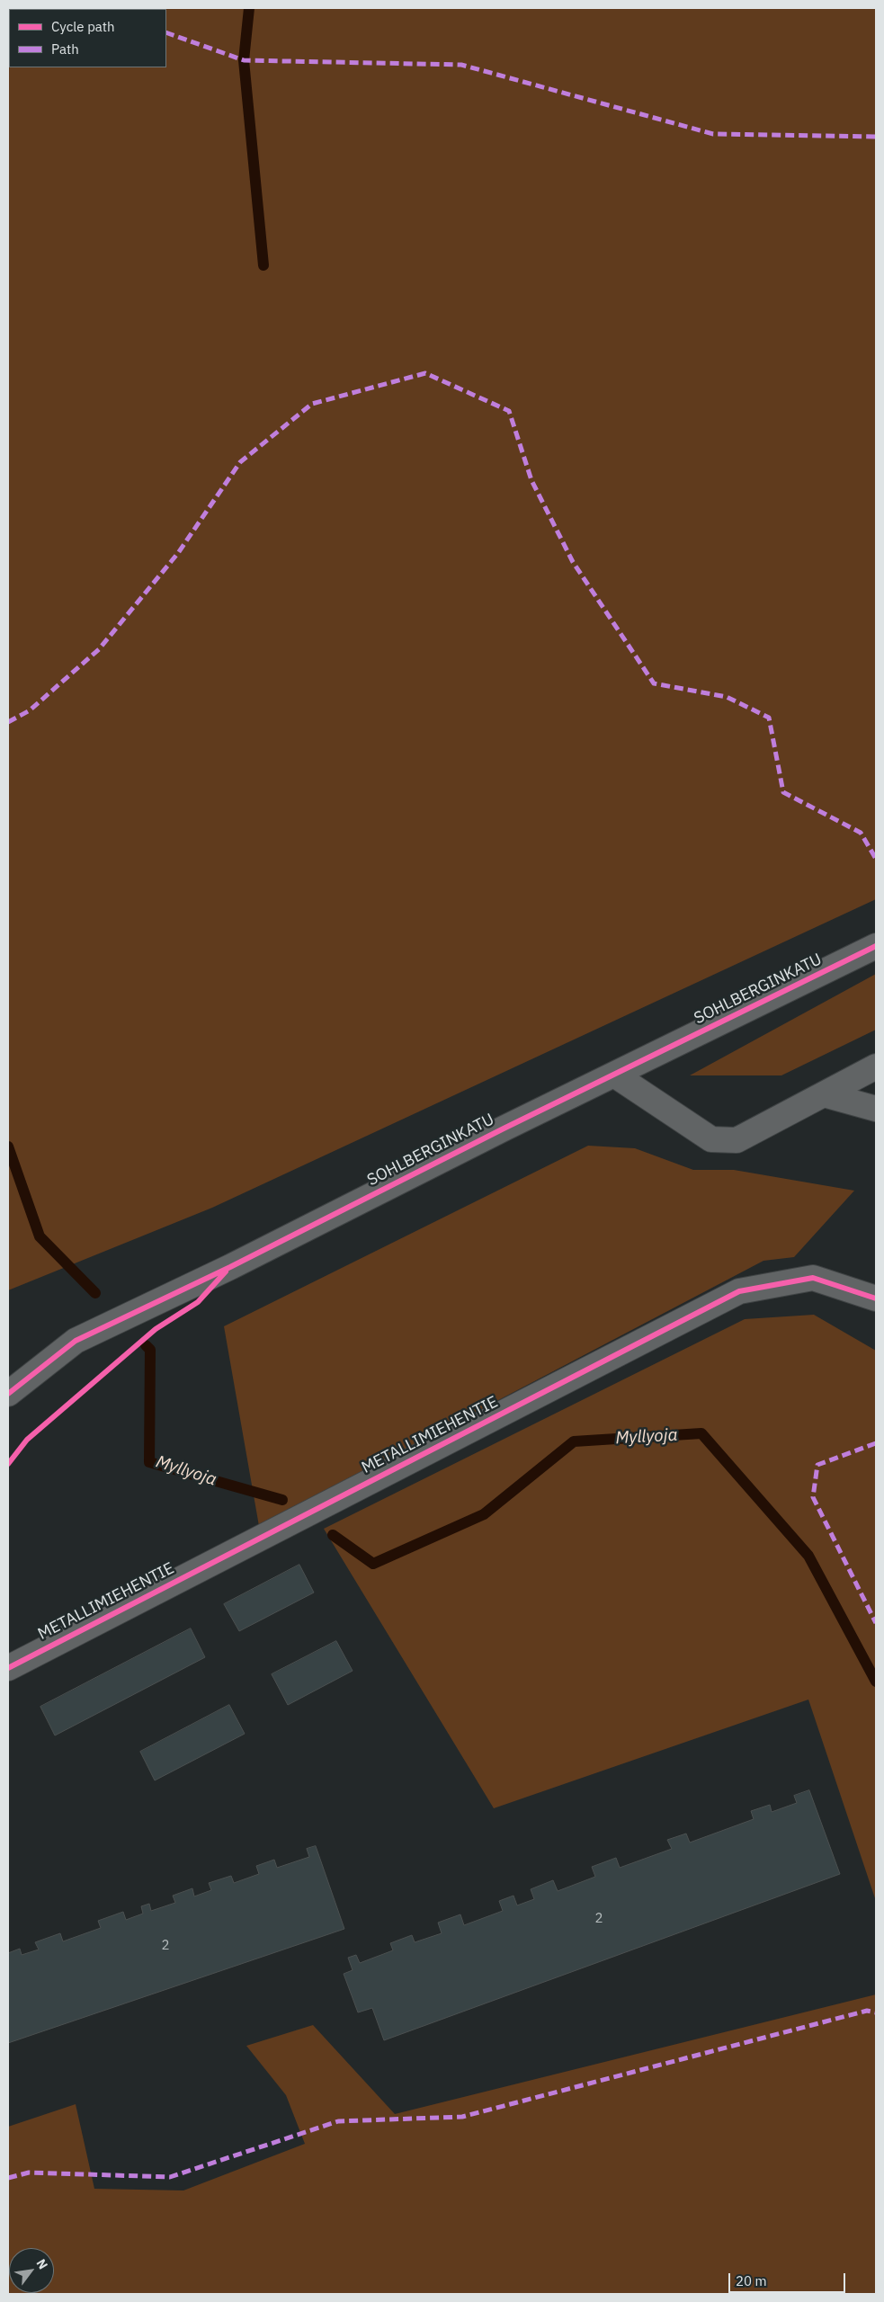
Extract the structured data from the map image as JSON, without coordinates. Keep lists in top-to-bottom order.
{
  "streets": {
    "street": ["SOHLBERGINKATU", "METALLIMIEHENTIE"]
  },
  "water": ["Myllyoja"],
  "house_numbers": ["2", "2"],
  "legend": ["Cycle path", "Path"],
  "scale_bar": "20 m",
  "north": "top right"
}
